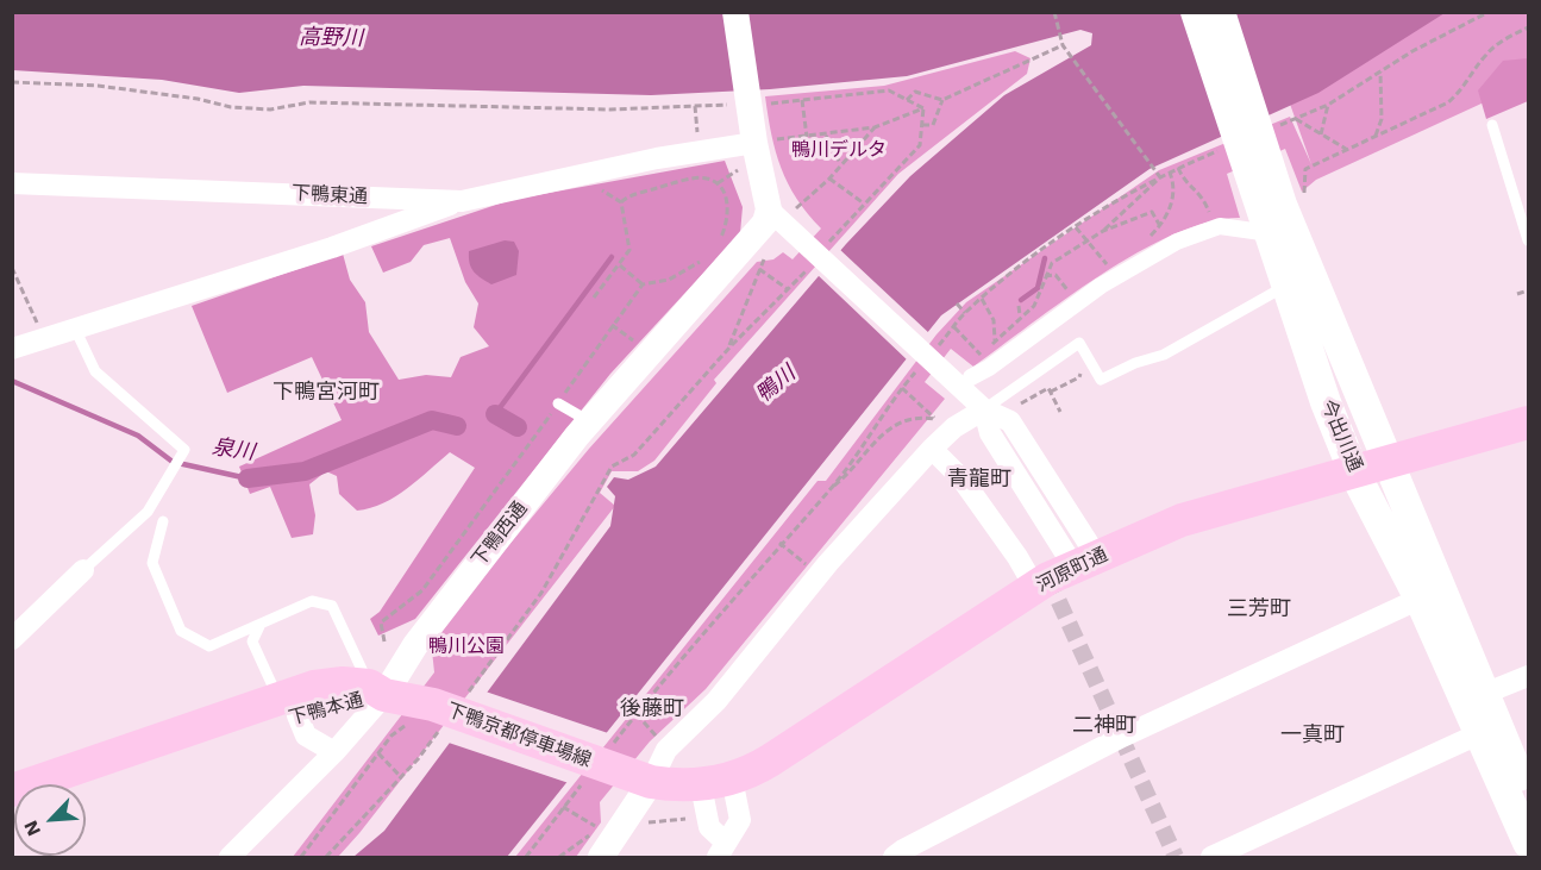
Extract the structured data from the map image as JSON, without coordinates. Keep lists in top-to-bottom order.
{
  "streets": {
    "main road": [
      "今出川通",
      "河原町通",
      "下鴨本通",
      "下鴨京都停車場線"
    ],
    "street": ["下鴨東通", "下鴨西通"]
  },
  "crossings": [
    ["今出川通", "河原町通"],
    ["下鴨西通", "下鴨本通"],
    ["下鴨西通", "下鴨京都停車場線"],
    ["河原町通", "下鴨京都停車場線"],
    ["下鴨本通", "下鴨京都停車場線"]
  ],
  "districts": [
    "下鴨宮河町",
    "青龍町",
    "三芳町",
    "後藤町",
    "二神町",
    "一真町"
  ],
  "water": ["高野川", "鴨川", "泉川"],
  "parks": ["鴨川デルタ", "鴨川公園"],
  "north": "bottom left"
}
